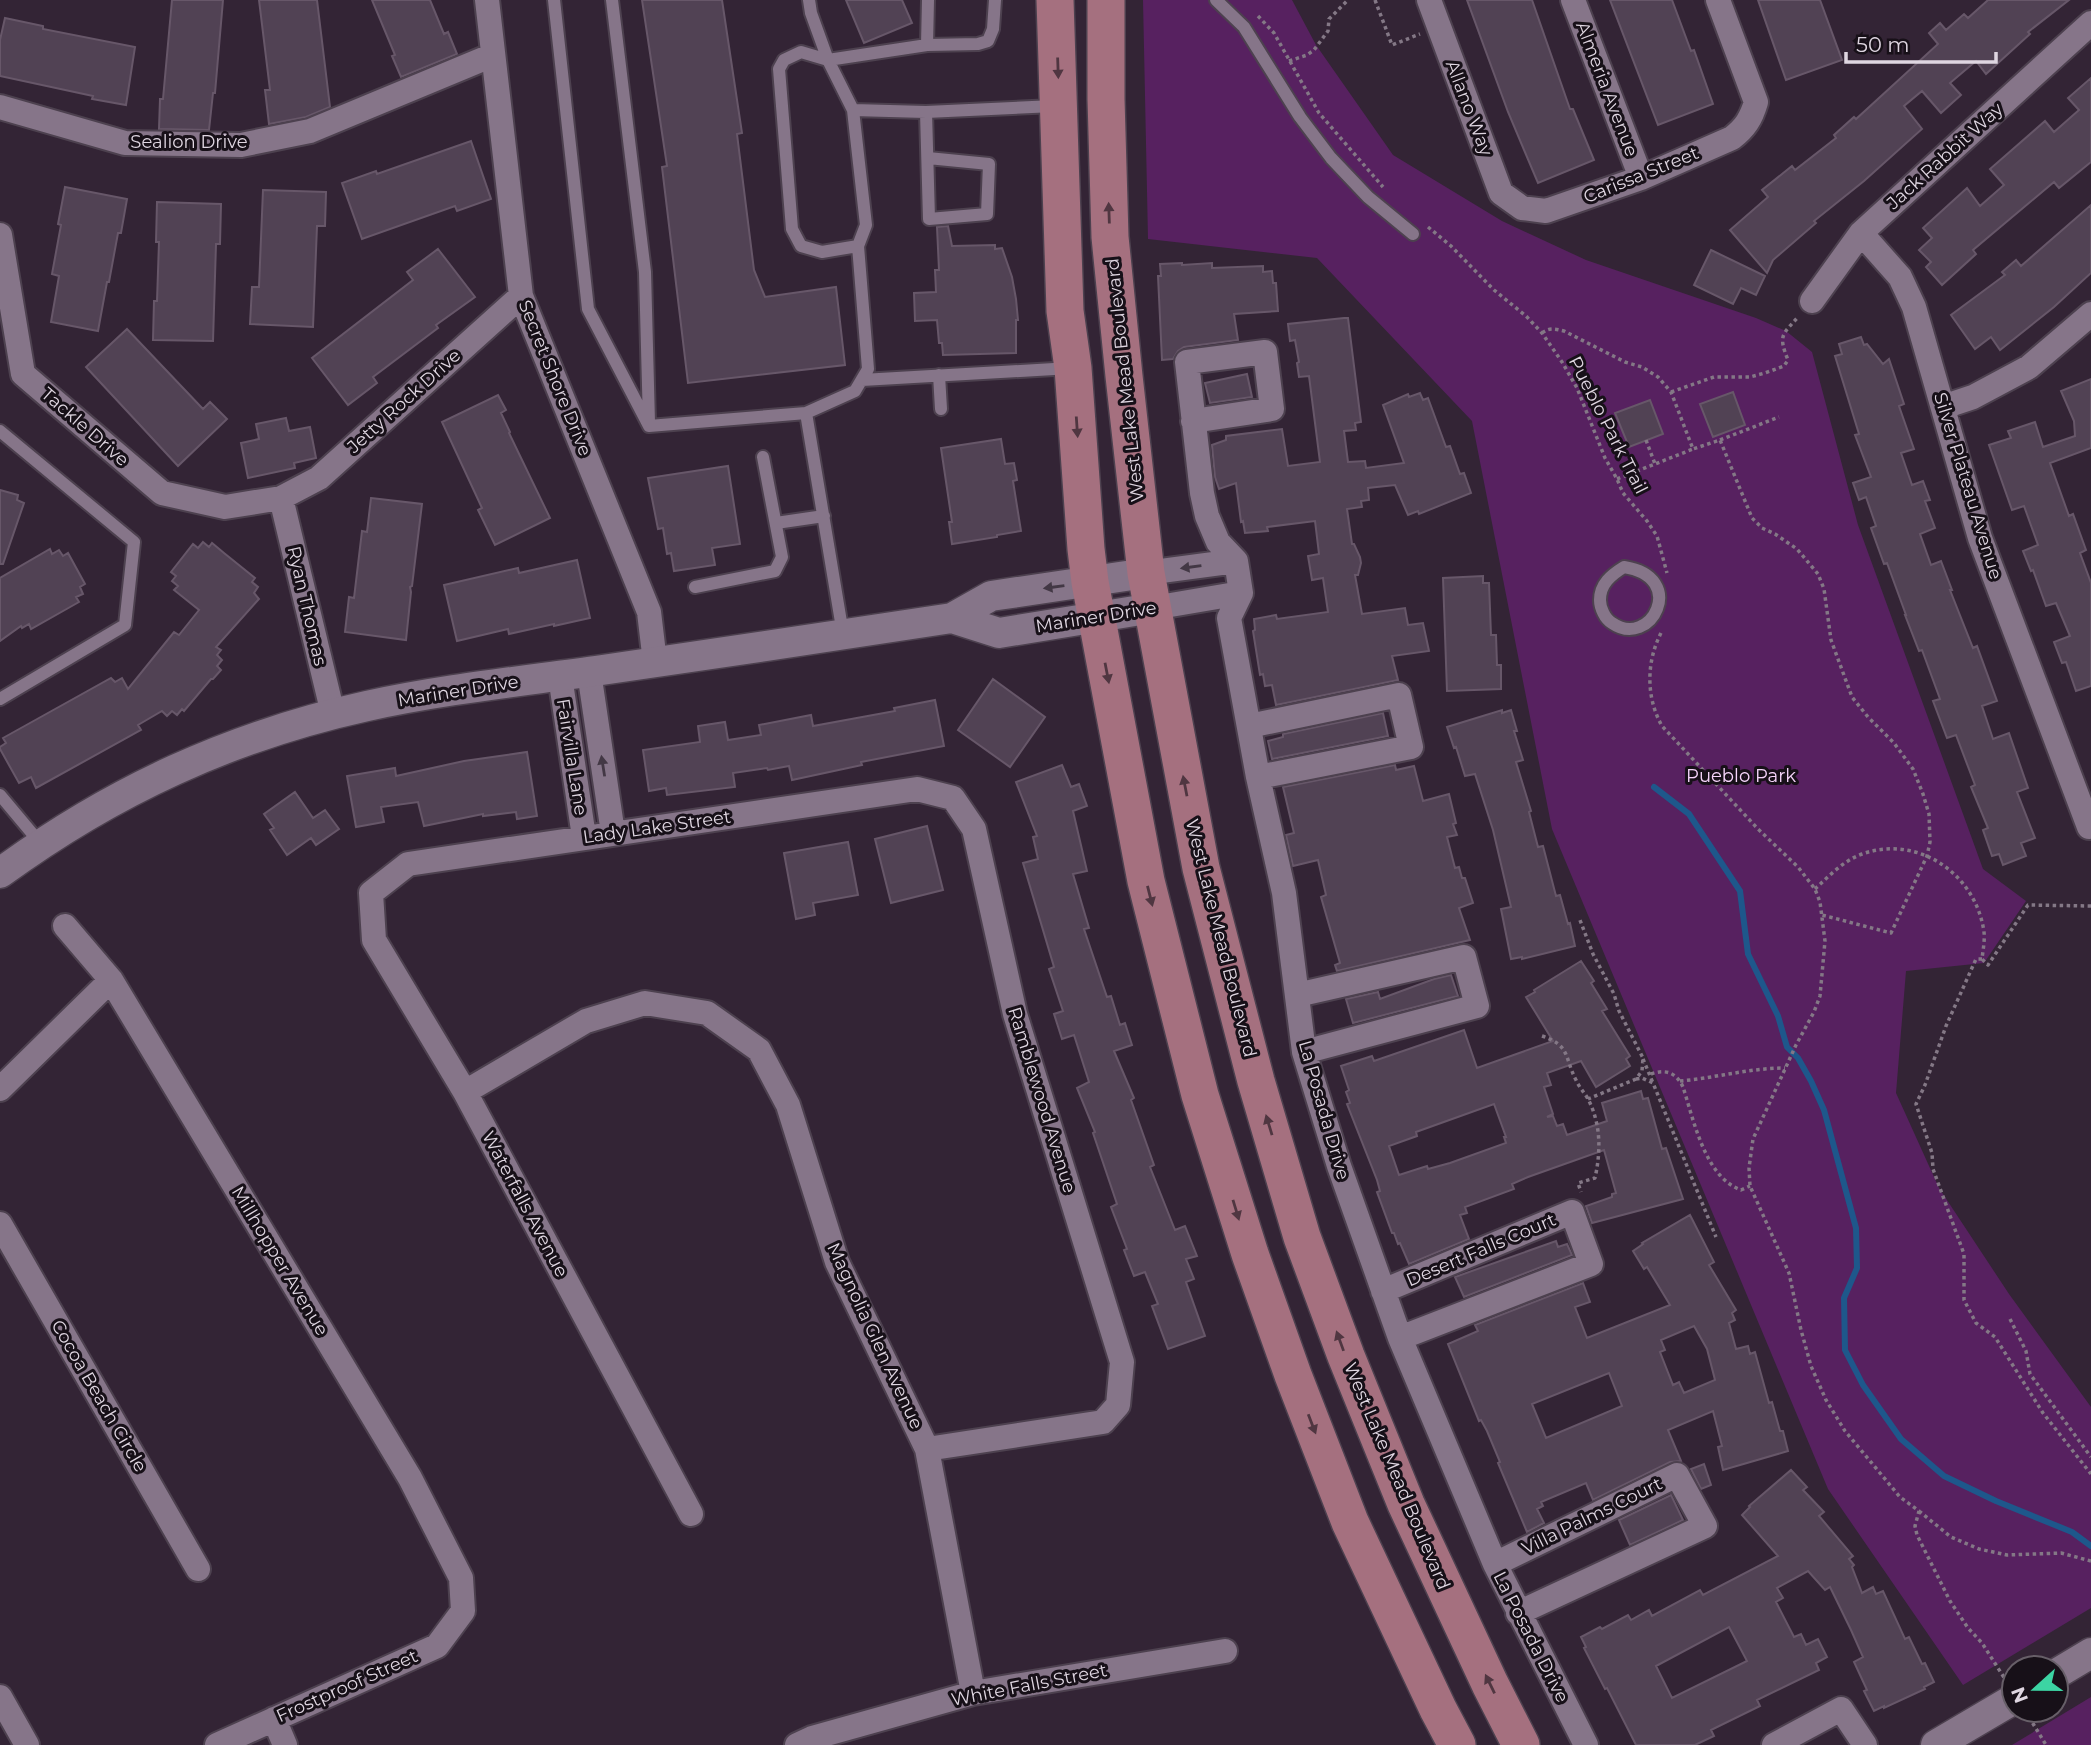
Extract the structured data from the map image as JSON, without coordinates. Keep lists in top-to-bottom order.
{
  "streets": {
    "main road": ["West Lake Mead Boulevard"],
    "street": [
      "Almeria Avenue",
      "Allano Way",
      "Sealion Drive",
      "Jack Rabbit Way",
      "Carissa Street",
      "Secret Shore Drive",
      "Jetty Rock Drive",
      "Tackle Drive",
      "Silver Plateau Avenue",
      "Ryan Thomas",
      "Mariner Drive",
      "Fairvilla Lane",
      "Lady Lake Street",
      "Ramblewood Avenue",
      "La Posada Drive",
      "Waterfalls Avenue",
      "Desert Falls Court",
      "Millhopper Avenue",
      "Magnolia Glen Avenue",
      "Cocoa Beach Circle",
      "Villa Palms Court",
      "White Falls Street",
      "Frostproof Street"
    ],
    "path": ["Pueblo Park Trail"]
  },
  "crossings": [
    ["Almeria Avenue", "Carissa Street"],
    ["Allano Way", "Carissa Street"],
    ["Sealion Drive", "Secret Shore Drive"],
    ["Jack Rabbit Way", "Silver Plateau Avenue"],
    ["Secret Shore Drive", "Jetty Rock Drive"],
    ["Secret Shore Drive", "Mariner Drive"],
    ["West Lake Mead Boulevard", "Mariner Drive"],
    ["Jetty Rock Drive", "Tackle Drive"],
    ["Jetty Rock Drive", "Ryan Thomas"],
    ["Tackle Drive", "Ryan Thomas"],
    ["Ryan Thomas", "Mariner Drive"],
    ["Mariner Drive", "Fairvilla Lane"],
    ["Mariner Drive", "La Posada Drive"],
    ["Fairvilla Lane", "Lady Lake Street"],
    ["Lady Lake Street", "Ramblewood Avenue"],
    ["Lady Lake Street", "Waterfalls Avenue"],
    ["Ramblewood Avenue", "Magnolia Glen Avenue"],
    ["La Posada Drive", "Desert Falls Court"],
    ["La Posada Drive", "Villa Palms Court"],
    ["Waterfalls Avenue", "Magnolia Glen Avenue"],
    ["Millhopper Avenue", "Frostproof Street"],
    ["Magnolia Glen Avenue", "White Falls Street"]
  ],
  "parks": ["Pueblo Park"],
  "scale_bar": "50 m",
  "north": "left"
}
